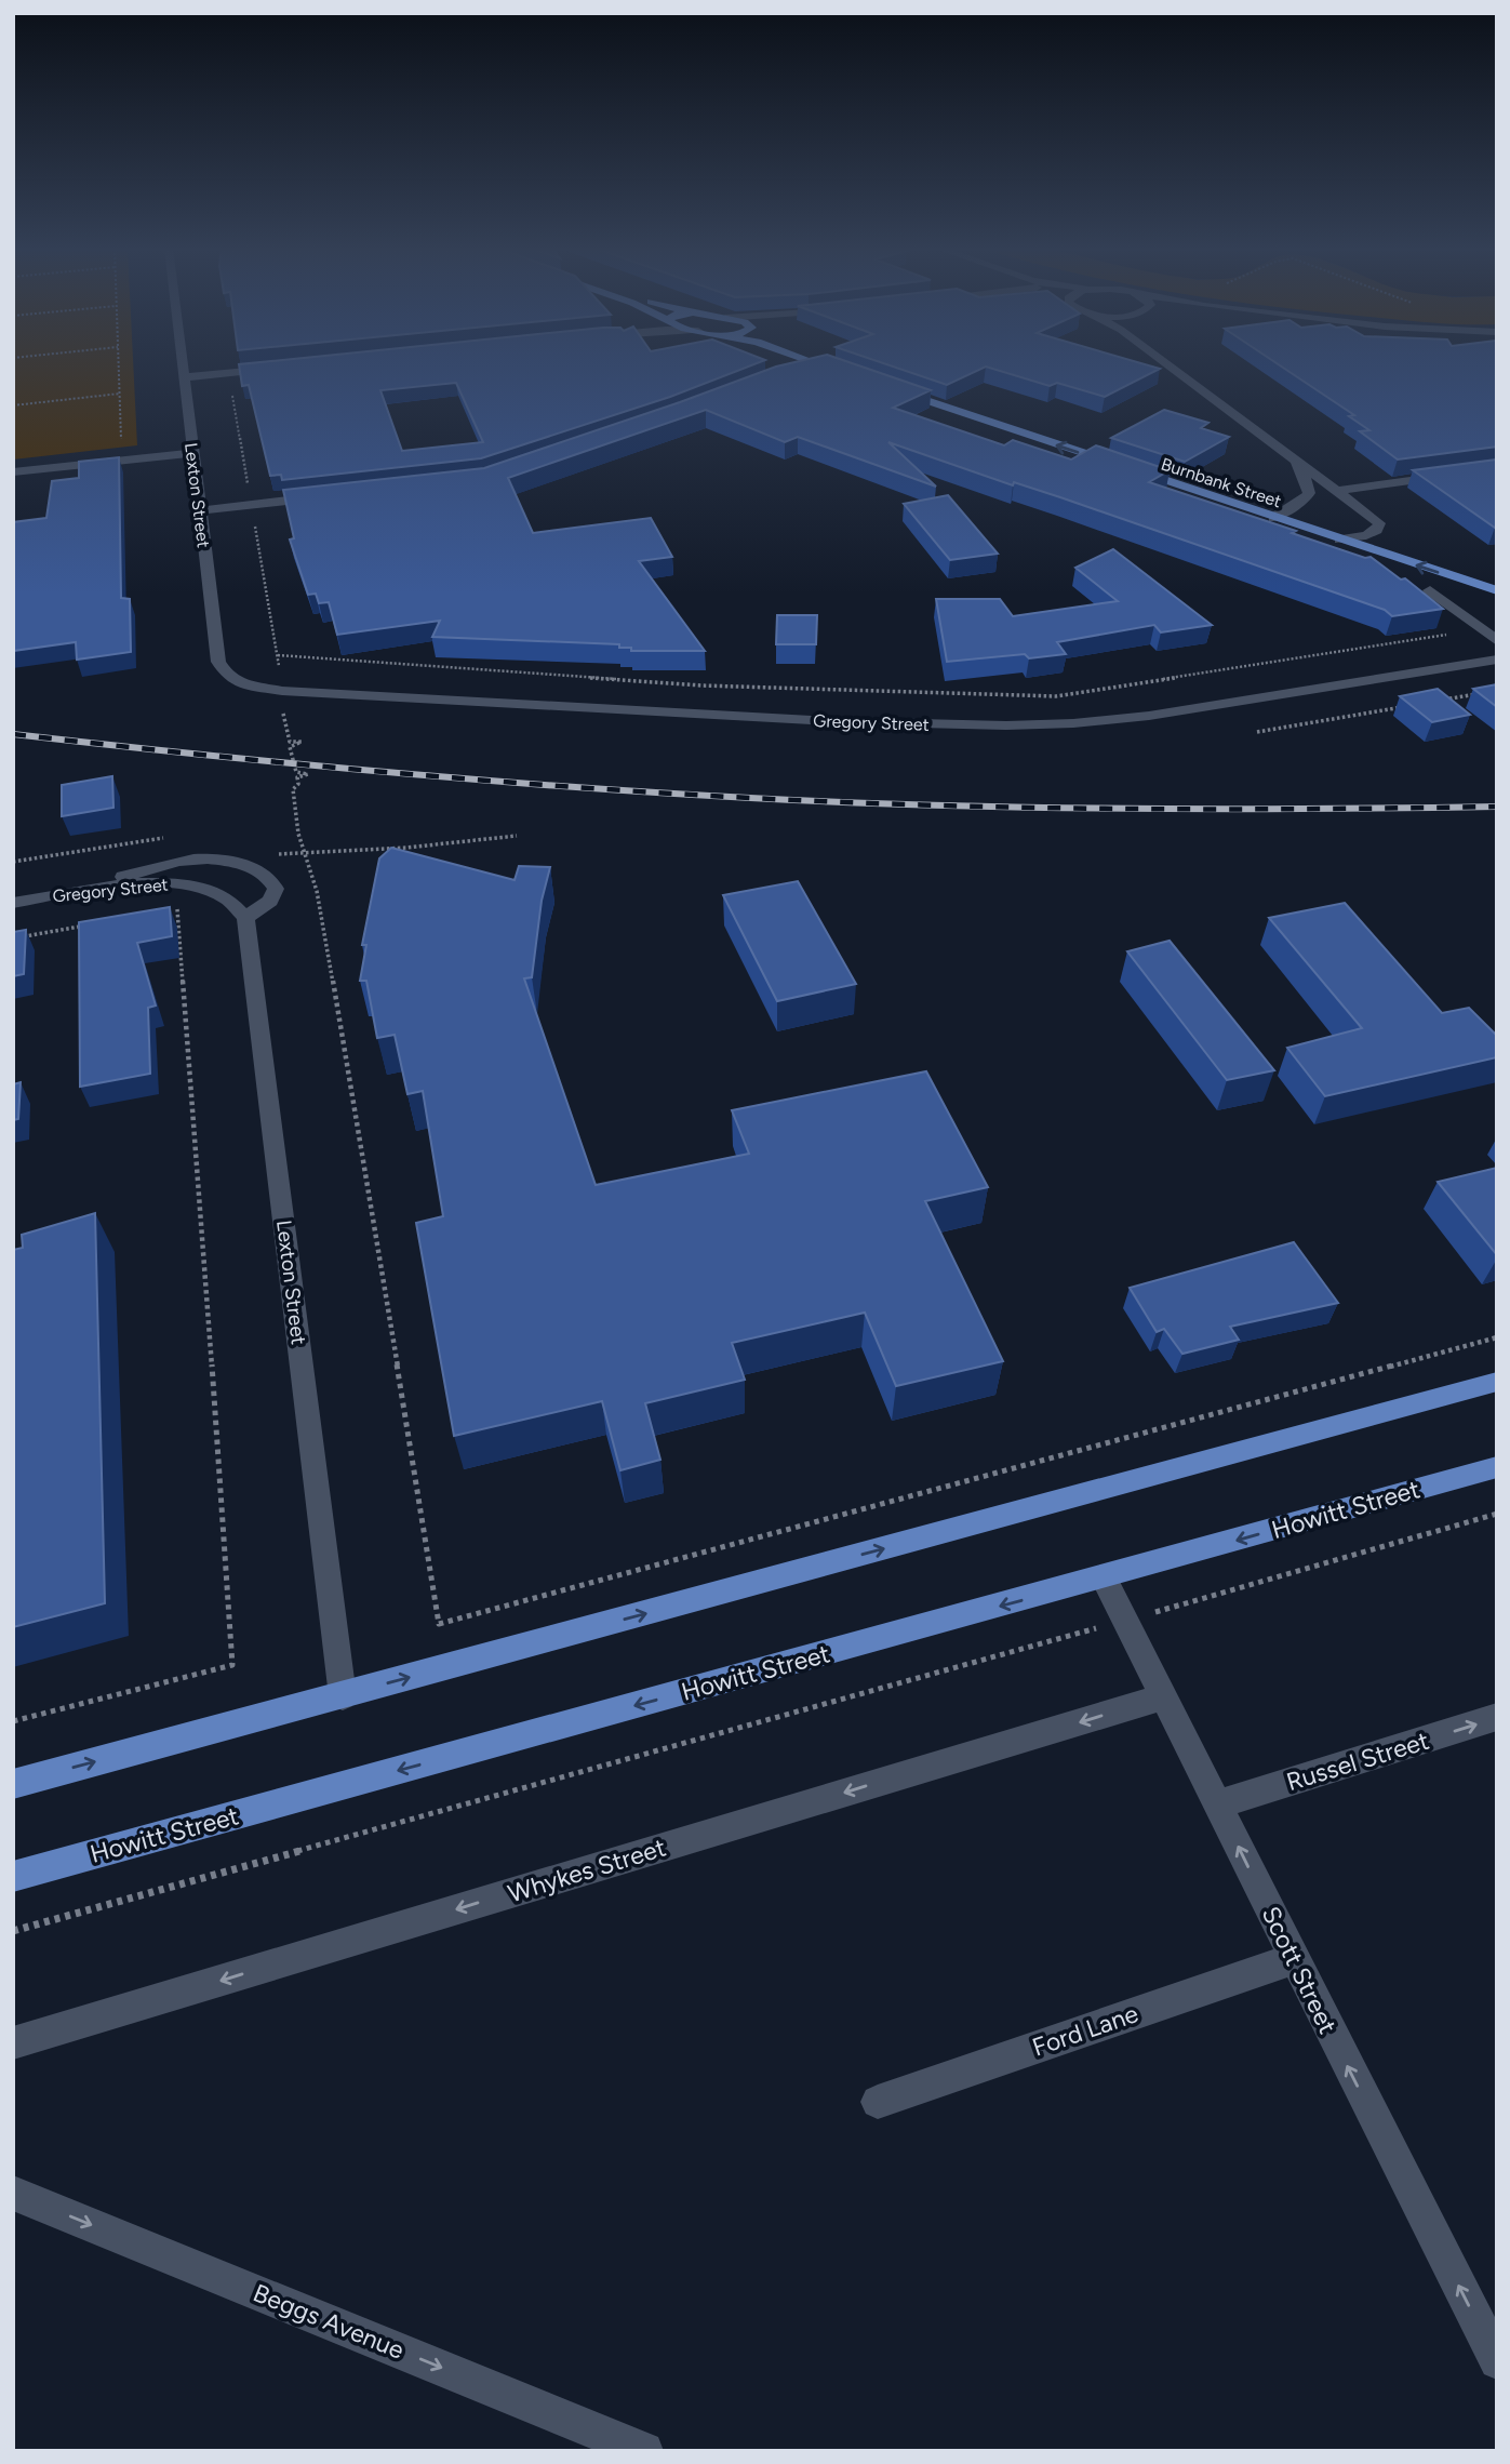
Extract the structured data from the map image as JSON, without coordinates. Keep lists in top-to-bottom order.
{
  "streets": {
    "main road": ["Burnbank Street", "Howitt Street"],
    "street": [
      "Lexton Street",
      "Gregory Street",
      "Russel Street",
      "Whykes Street",
      "Scott Street",
      "Ford Lane",
      "Beggs Avenue"
    ]
  },
  "crossings": [
    ["Lexton Street", "Gregory Street"],
    ["Howitt Street", "Scott Street"],
    ["Russel Street", "Scott Street"],
    ["Whykes Street", "Scott Street"],
    ["Scott Street", "Ford Lane"]
  ],
  "one_way": [
    "Russel Street",
    "Whykes Street",
    "Scott Street",
    "Beggs Avenue"
  ]
}
